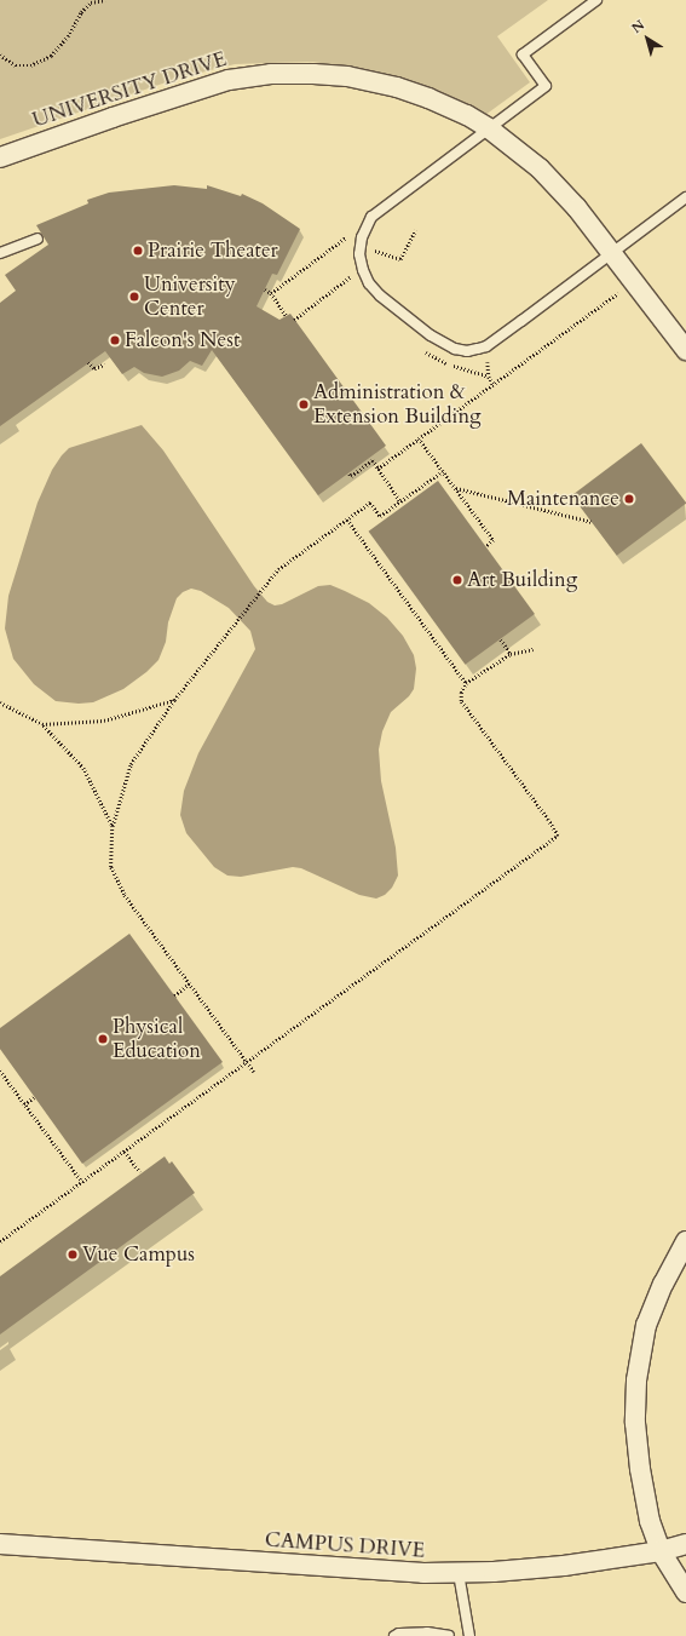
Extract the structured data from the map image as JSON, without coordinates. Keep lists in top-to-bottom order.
{
  "streets": {
    "street": ["UNIVERSITY DRIVE", "CAMPUS DRIVE"]
  },
  "places": [
    "Prairie Theater",
    "University Center",
    "Falcon's Nest",
    "Administration & Extension Building",
    "Maintenance",
    "Art Building",
    "Physical Education",
    "Vue Campus"
  ],
  "north": "top left"
}
